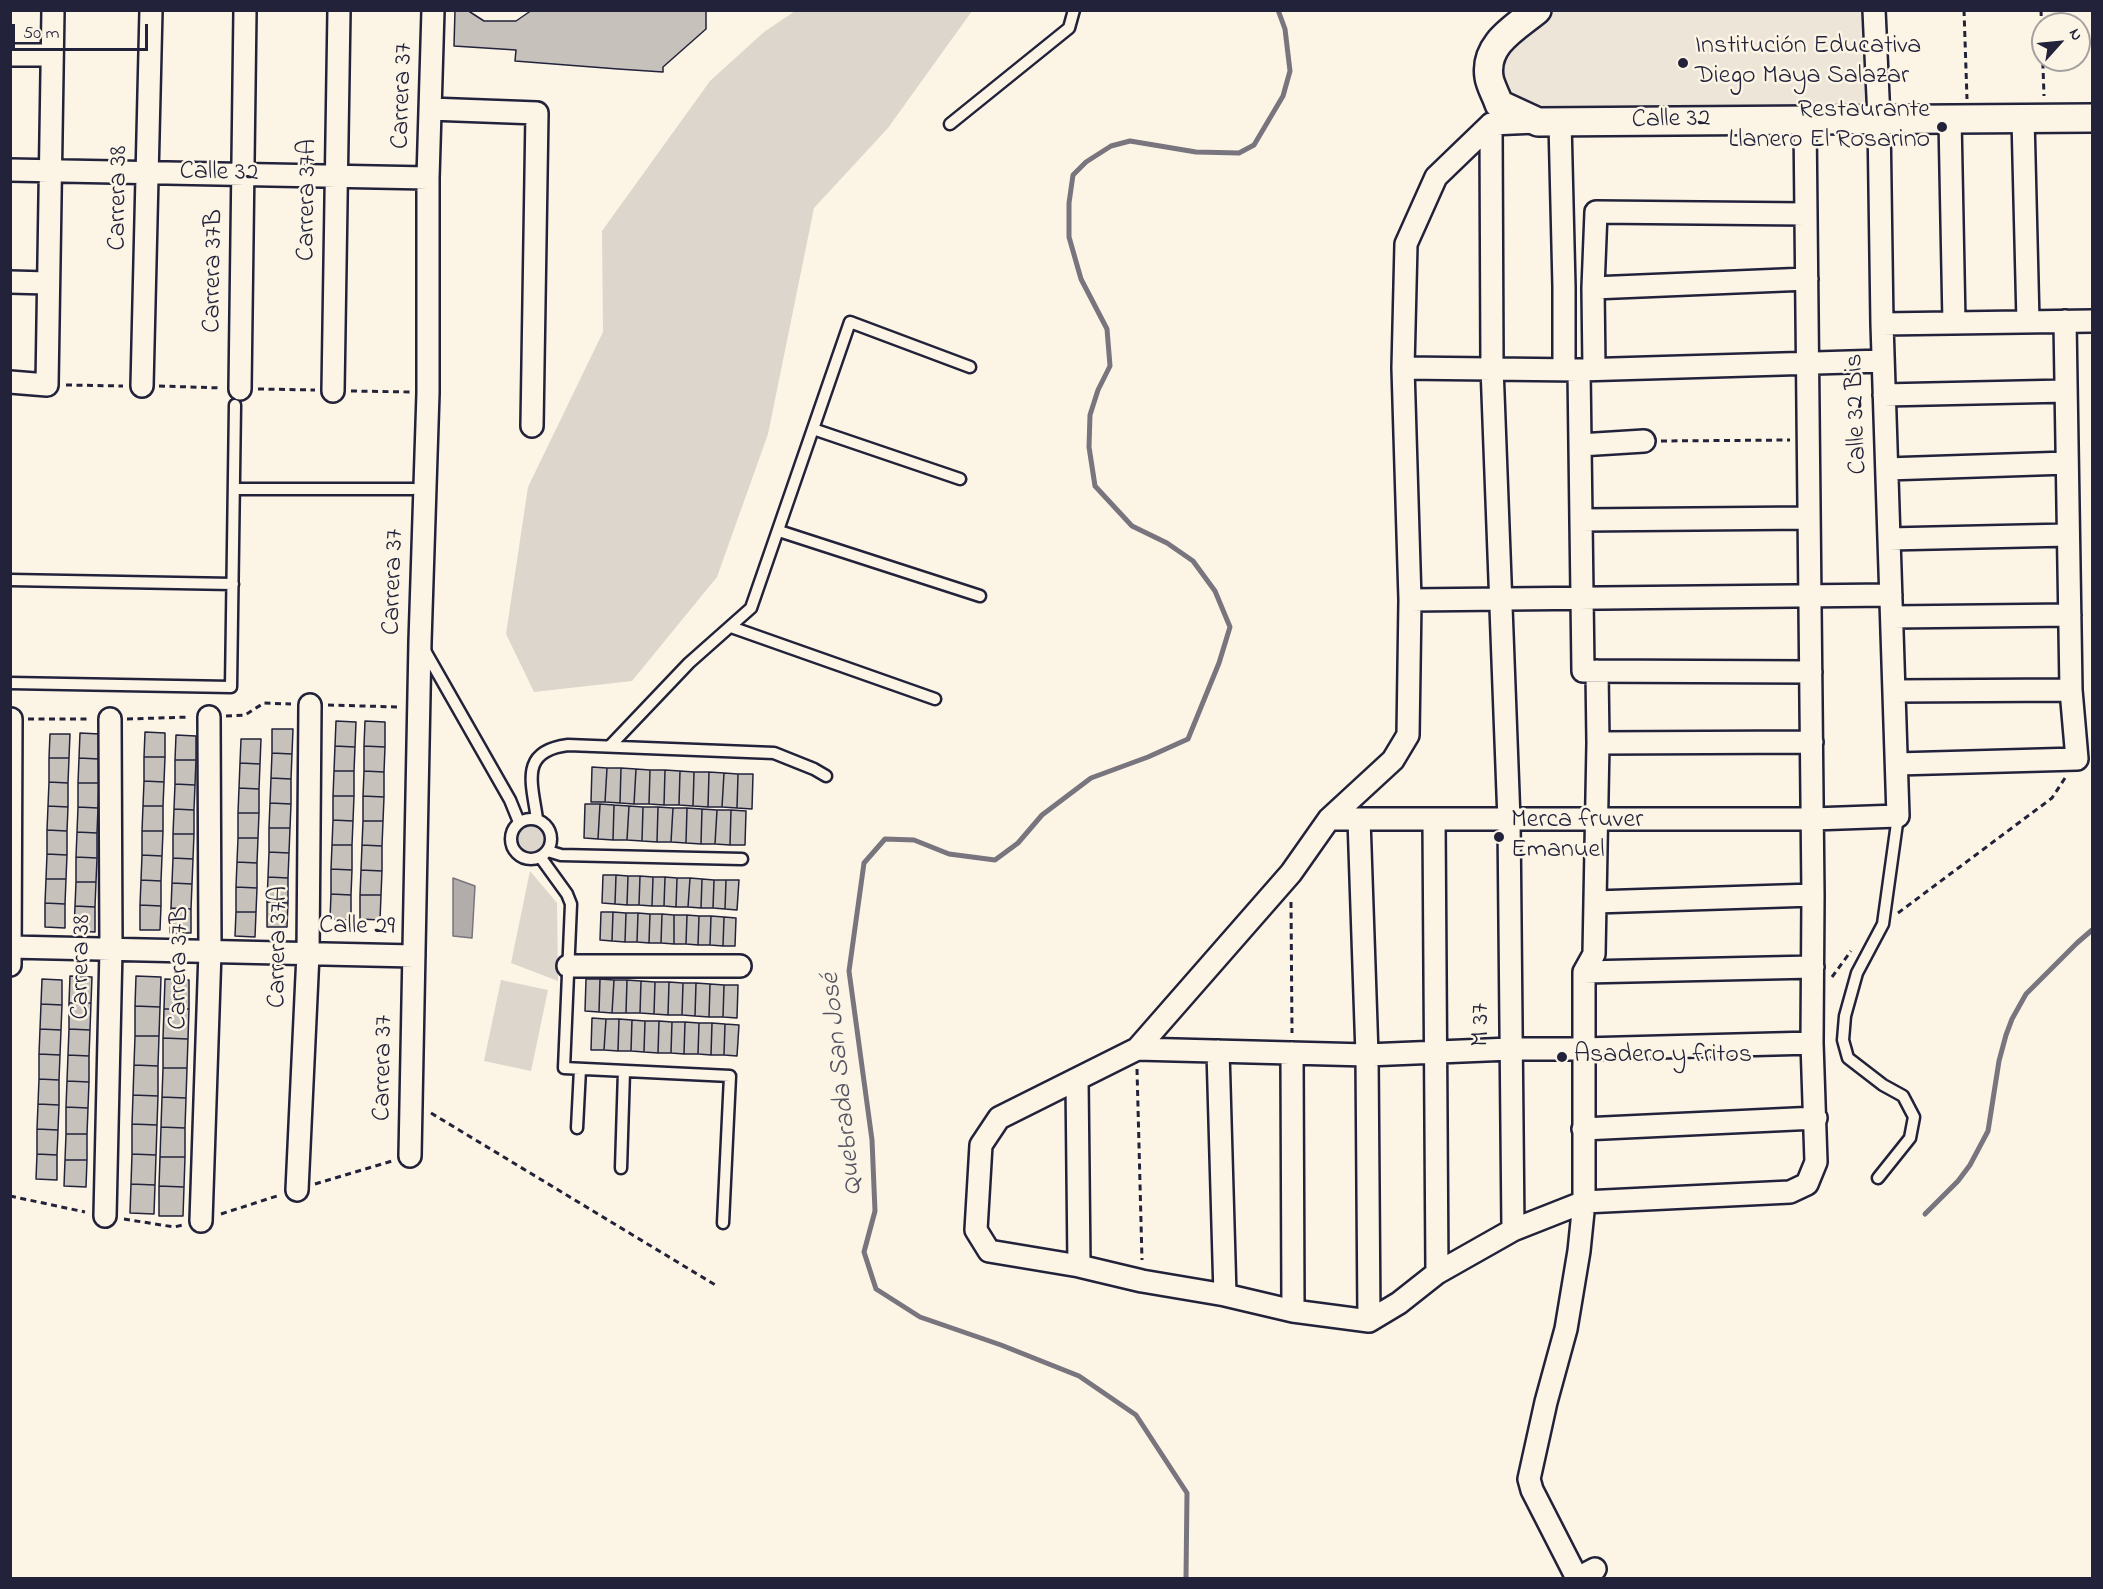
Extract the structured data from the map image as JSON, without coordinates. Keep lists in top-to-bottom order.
{
  "streets": {
    "street": [
      "Carrera 37",
      "Calle 32",
      "Carrera 38",
      "Carrera 37A",
      "Carrera 37B",
      "Calle 32 Bis",
      "Calle 29",
      "M 37"
    ]
  },
  "crossings": [
    ["Carrera 37", "Calle 32"],
    ["Carrera 37", "Calle 29"],
    ["Calle 32", "Carrera 38"],
    ["Calle 32", "Carrera 37A"],
    ["Calle 32", "Carrera 37B"],
    ["Calle 32", "Calle 32 Bis"],
    ["Carrera 38", "Calle 29"],
    ["Carrera 37A", "Calle 29"],
    ["Carrera 37B", "Calle 29"]
  ],
  "water": ["Quebrada San José"],
  "places": [
    "Institución Educativa Diego Maya Salazar",
    "Restaurante Llanero El Rosarino",
    "Merca fruver Emanuel",
    "Asadero y fritos"
  ],
  "scale_bar": "50 m",
  "north": "top right"
}
